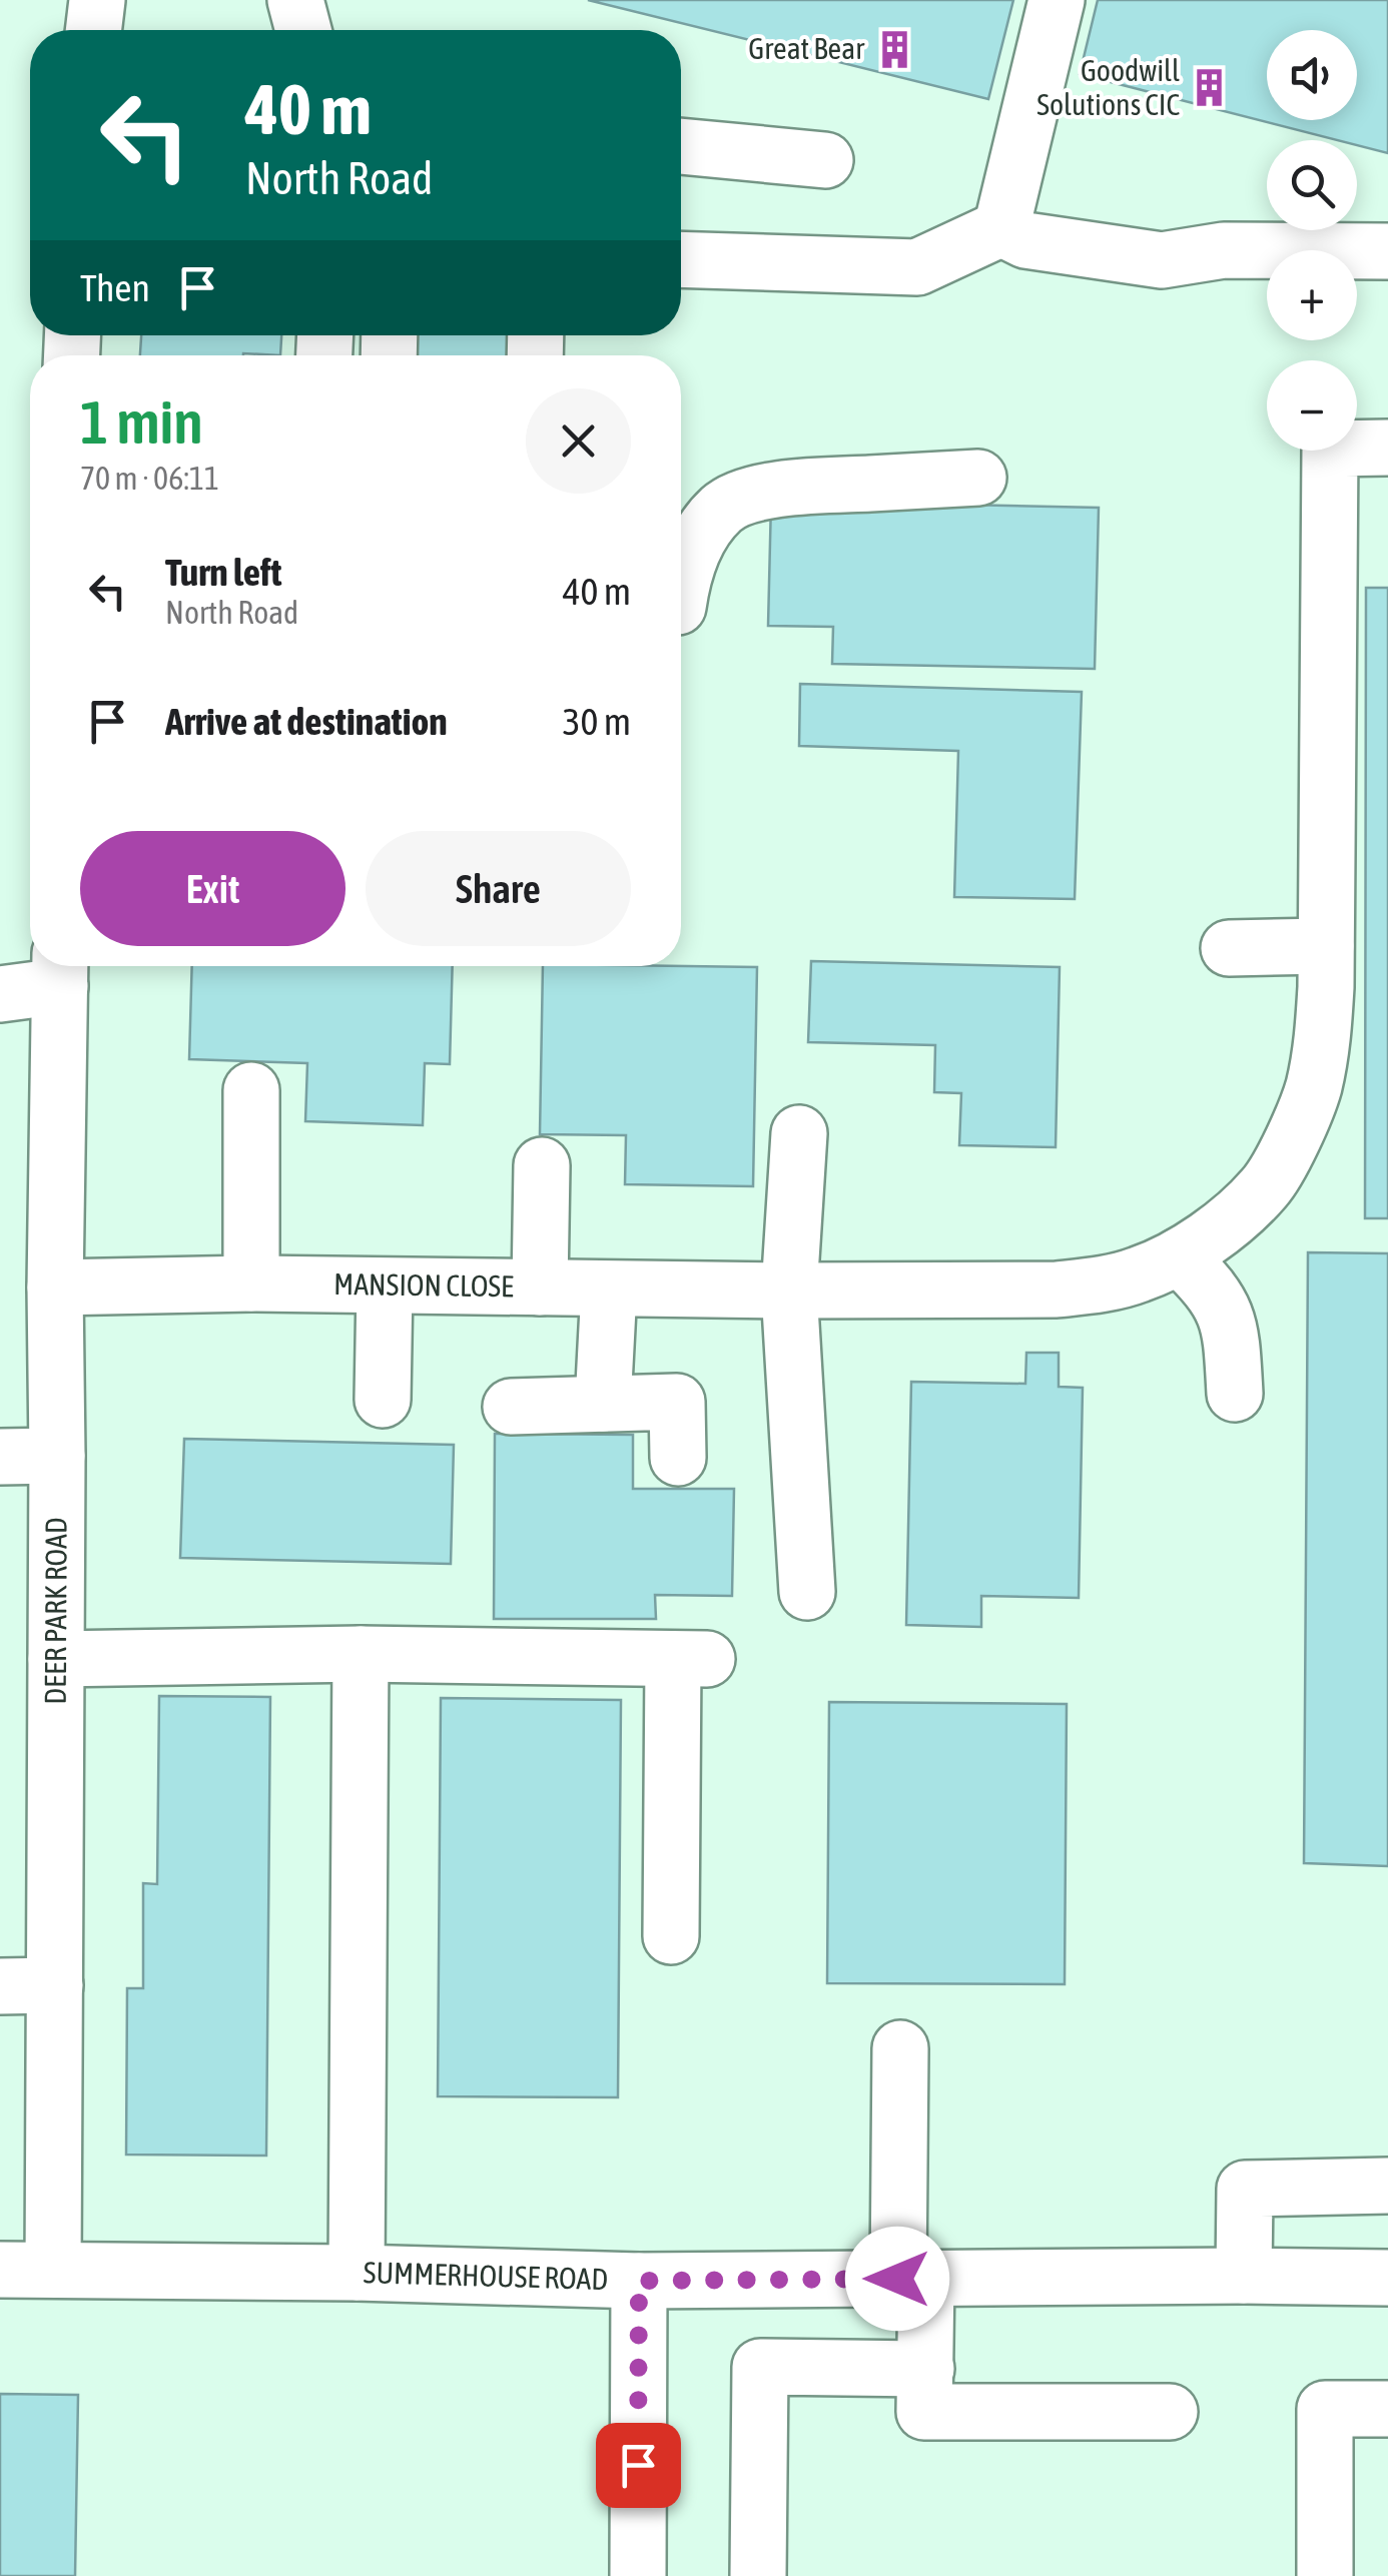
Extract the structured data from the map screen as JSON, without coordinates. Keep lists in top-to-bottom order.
{
  "streets": {
    "street": ["MANSION CLOSE", "DEER PARK ROAD", "SUMMERHOUSE ROAD"]
  },
  "crossings": [
    ["MANSION CLOSE", "DEER PARK ROAD"],
    ["DEER PARK ROAD", "SUMMERHOUSE ROAD"]
  ],
  "places": {
    "building": ["Great Bear", "Goodwill Solutions CIC"]
  },
  "page": {
    "map_buttons": ["+", "−"],
    "turn": ["40 m", "North Road"],
    "then": "Then",
    "heading": ["1 min", "70 m · 06:11"],
    "list": [
      {
        "name": "Turn left",
        "note": "North Road",
        "value": "40 m"
      },
      {
        "name": "Arrive at destination",
        "value": "30 m"
      }
    ],
    "buttons": ["Exit", "Share"]
  }
}
